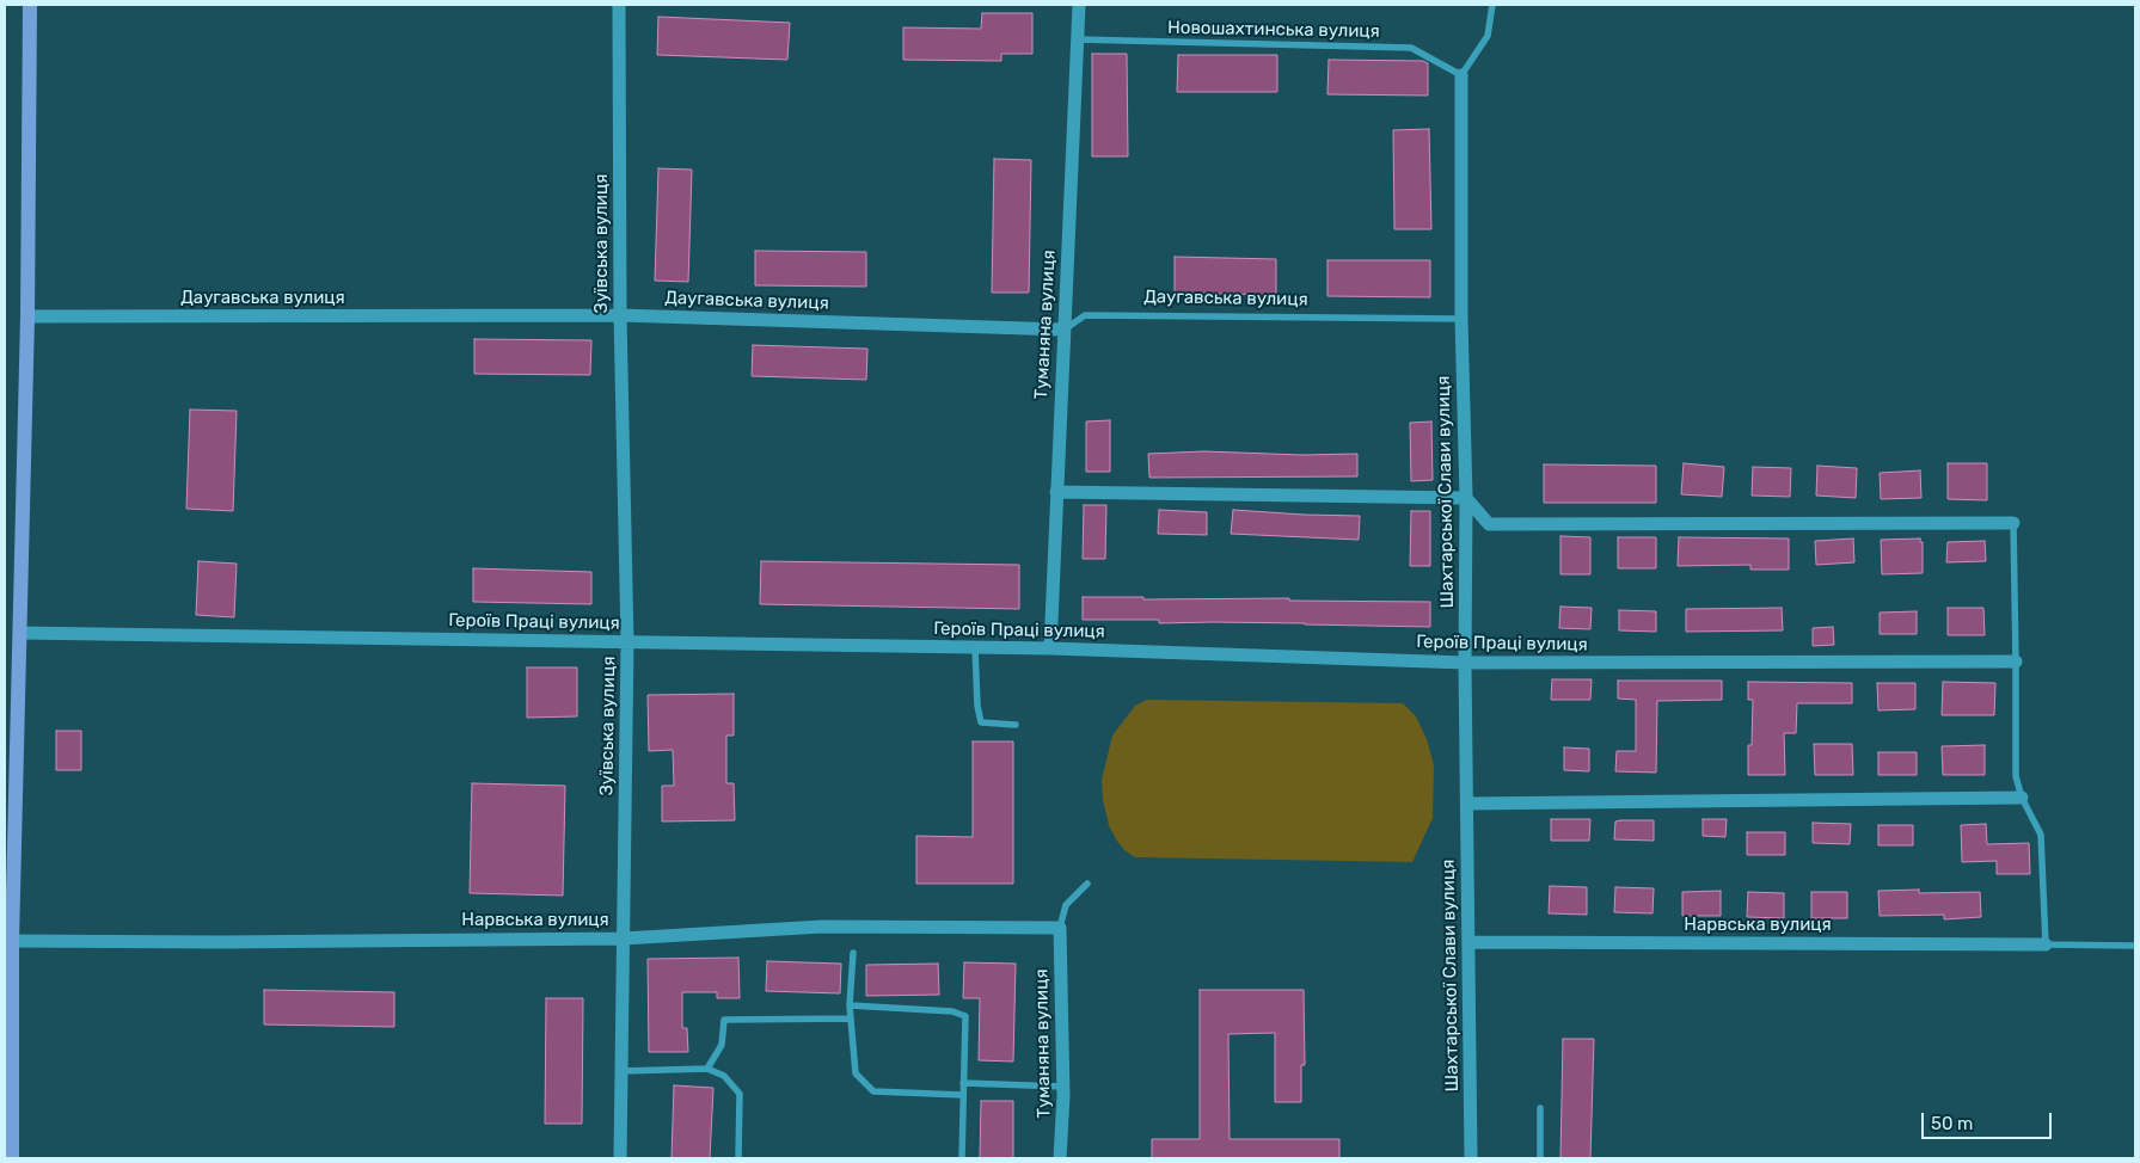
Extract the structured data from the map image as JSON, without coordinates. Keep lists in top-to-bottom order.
{
  "streets": {
    "street": [
      "Зуївська вулиця",
      "Даугавська вулиця",
      "Туманяна вулиця",
      "Шахтарської Слави вулиця",
      "Героїв Праці вулиця",
      "Нарвська вулиця"
    ],
    "lane": ["Новошахтинська вулиця"]
  },
  "crossings": [
    ["Новошахтинська вулиця", "Туманяна вулиця"],
    ["Новошахтинська вулиця", "Шахтарської Слави вулиця"],
    ["Зуївська вулиця", "Даугавська вулиця"],
    ["Зуївська вулиця", "Героїв Праці вулиця"],
    ["Зуївська вулиця", "Нарвська вулиця"],
    ["Даугавська вулиця", "Туманяна вулиця"],
    ["Даугавська вулиця", "Шахтарської Слави вулиця"],
    ["Туманяна вулиця", "Героїв Праці вулиця"],
    ["Туманяна вулиця", "Нарвська вулиця"],
    ["Шахтарської Слави вулиця", "Героїв Праці вулиця"],
    ["Шахтарської Слави вулиця", "Нарвська вулиця"]
  ],
  "scale_bar": "50 m"
}
